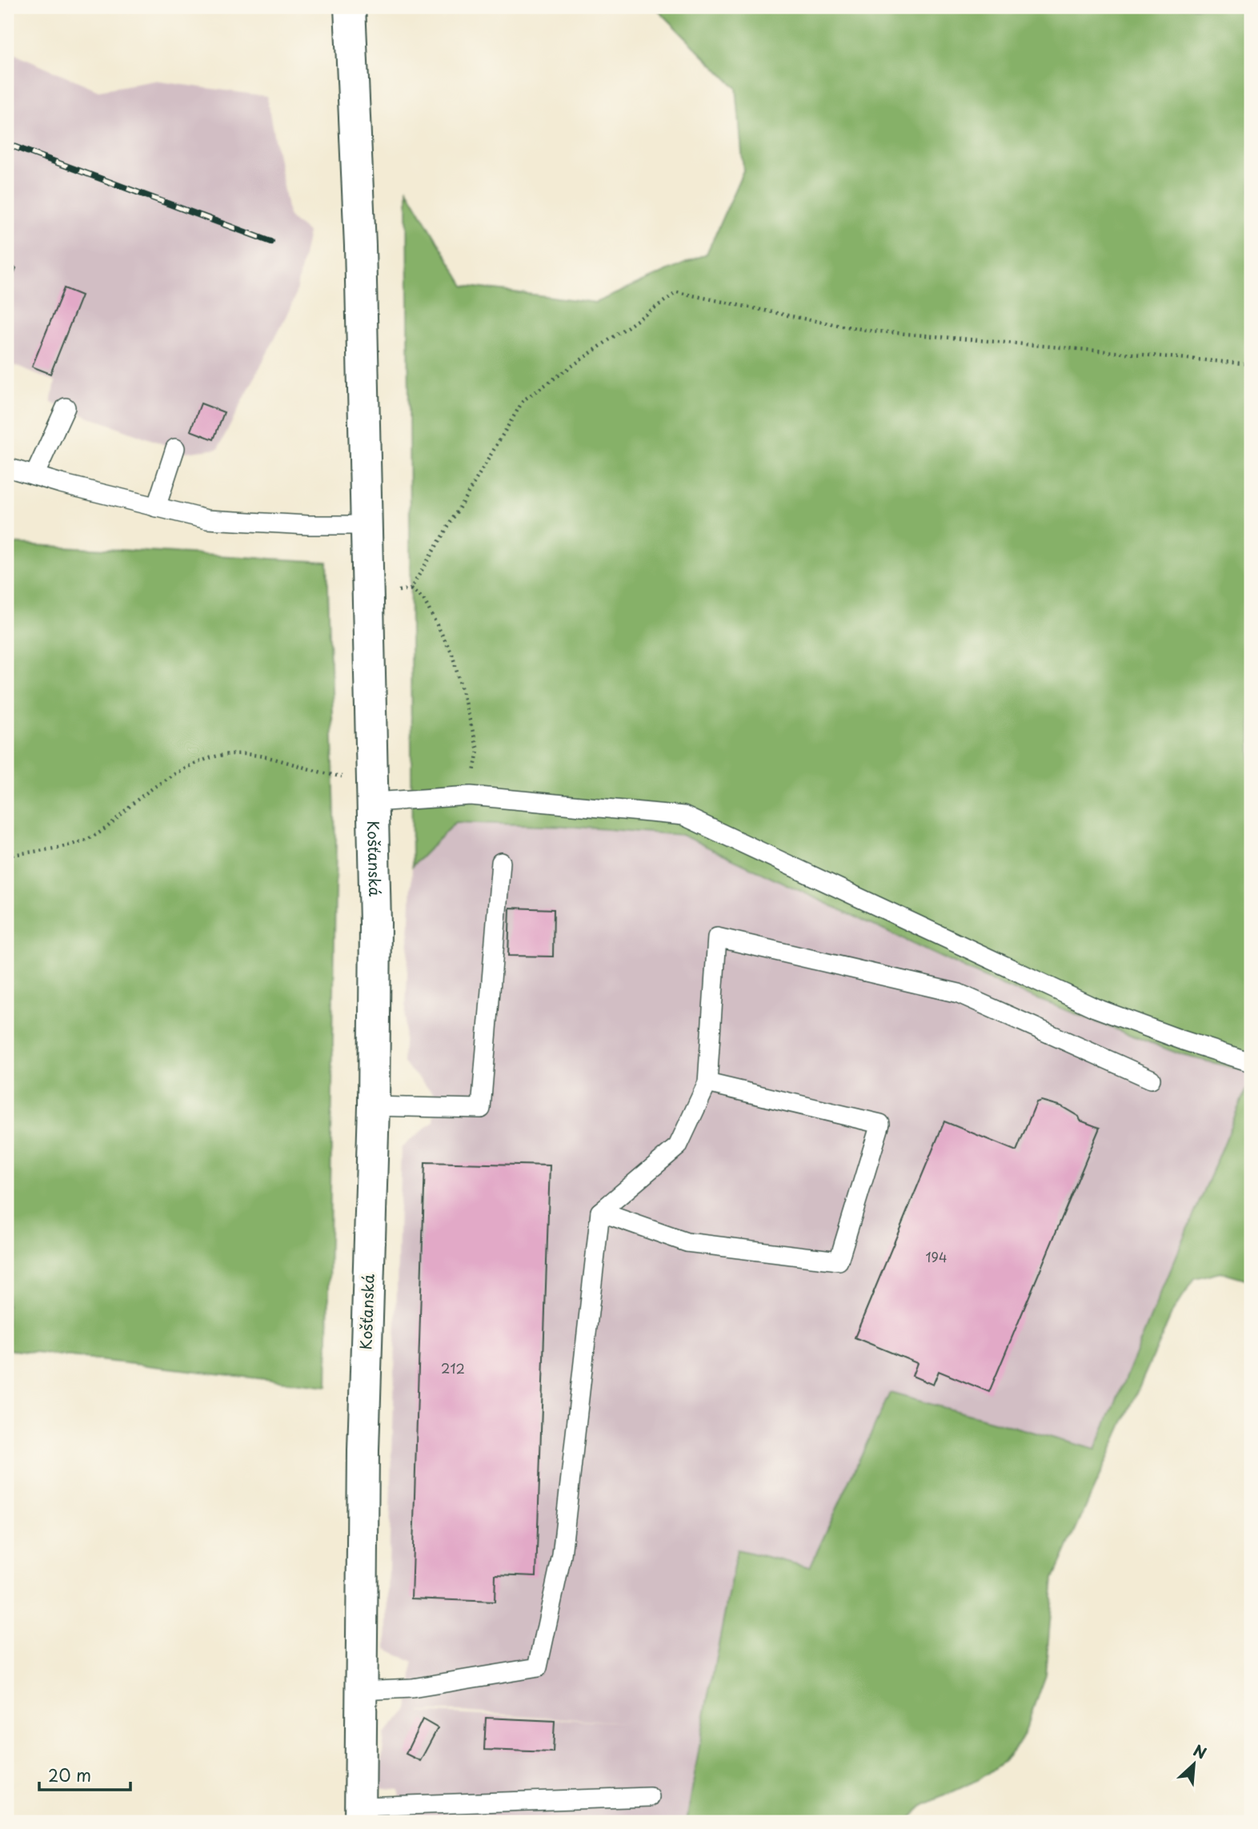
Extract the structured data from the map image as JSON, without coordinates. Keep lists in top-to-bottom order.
{
  "streets": {
    "street": ["Košťanská"]
  },
  "house_numbers": ["194", "212"],
  "scale_bar": "20 m",
  "north": "top right"
}
